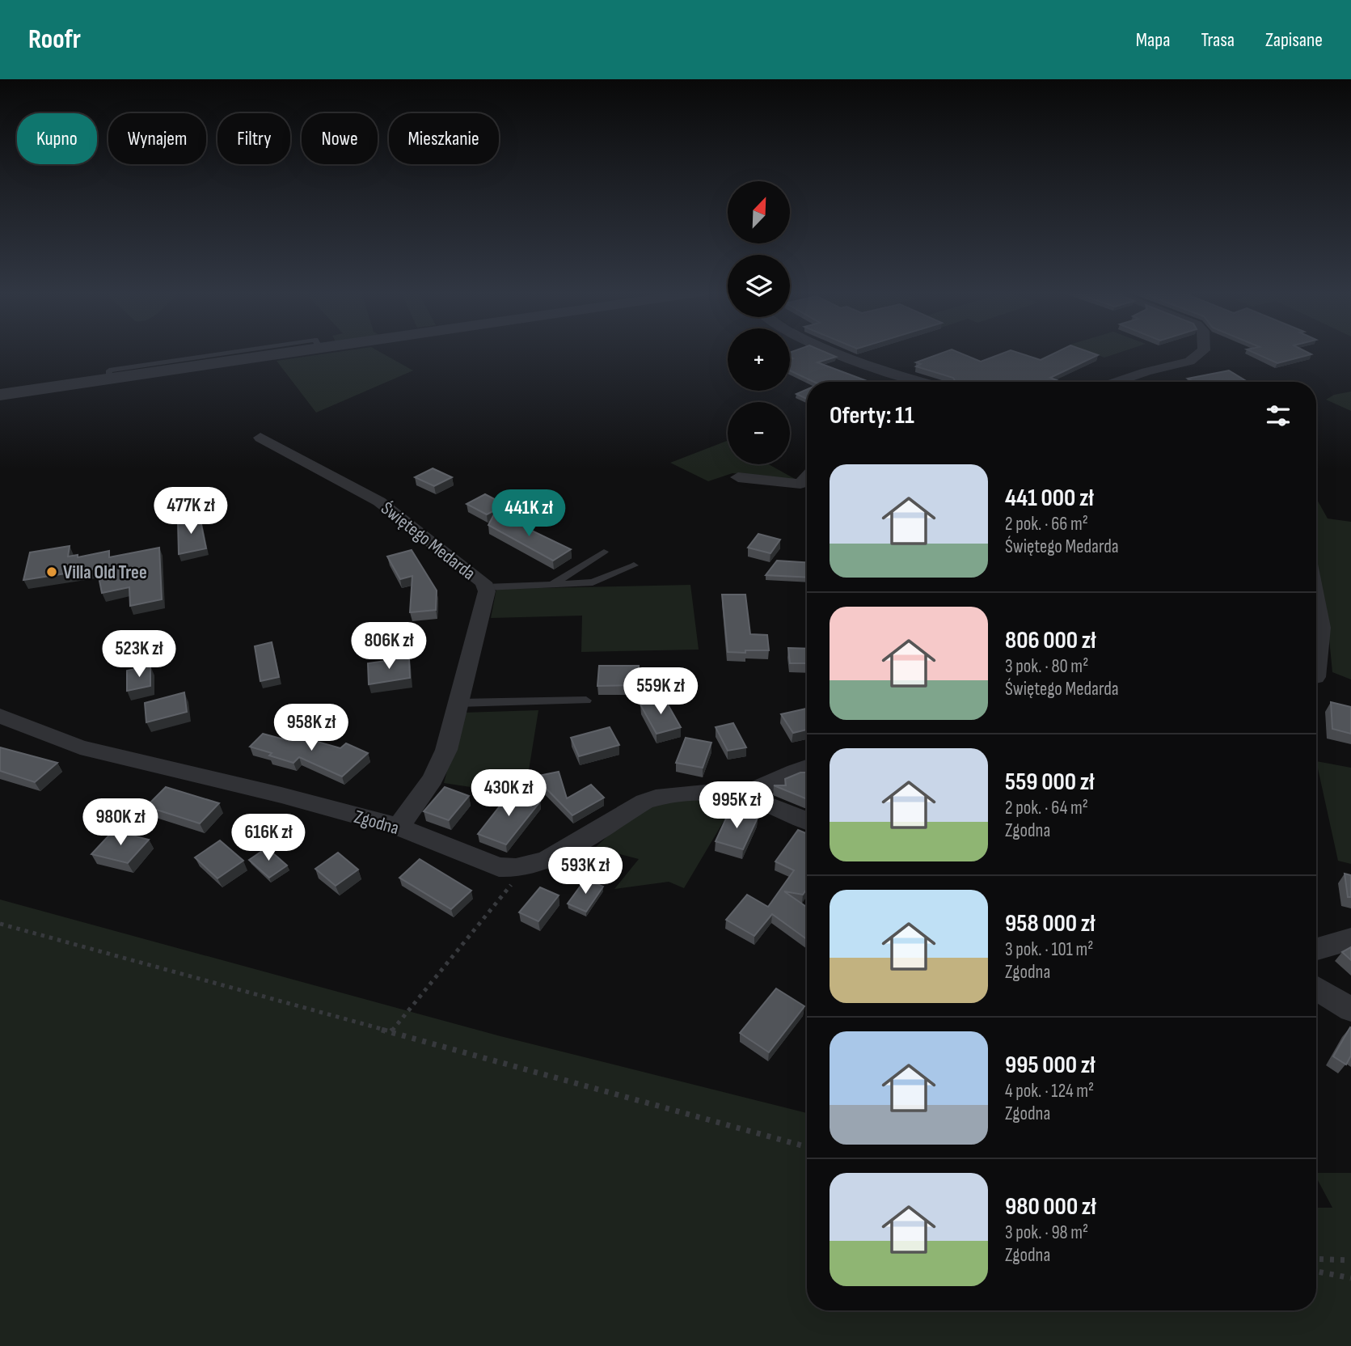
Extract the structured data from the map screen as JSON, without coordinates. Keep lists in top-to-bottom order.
{
  "streets": {
    "street": ["Świętego Medarda", "Zgodna"]
  },
  "crossings": [
    ["Świętego Medarda", "Zgodna"]
  ],
  "places": ["Villa Old Tree"],
  "north": "top right",
  "page": {
    "header": "Roofr",
    "nav": ["Mapa", "Trasa", "Zapisane"],
    "chip": [
      "Kupno",
      "Wynajem",
      "Filtry",
      "Nowe",
      "Mieszkanie"
    ],
    "map_buttons": ["+", "−"],
    "heading": "Oferty: 11",
    "list": [
      {
        "name": "441 000 zł",
        "note": "2 pok. · 66 m² · Świętego Medarda"
      },
      {
        "name": "806 000 zł",
        "note": "3 pok. · 80 m² · Świętego Medarda"
      },
      {
        "name": "559 000 zł",
        "note": "2 pok. · 64 m² · Zgodna"
      },
      {
        "name": "958 000 zł",
        "note": "3 pok. · 101 m² · Zgodna"
      },
      {
        "name": "995 000 zł",
        "note": "4 pok. · 124 m² · Zgodna"
      },
      {
        "name": "980 000 zł",
        "note": "3 pok. · 98 m² · Zgodna"
      }
    ],
    "price": [
      "477K zł",
      "441K zł",
      "806K zł",
      "523K zł",
      "559K zł",
      "958K zł",
      "430K zł",
      "995K zł",
      "980K zł",
      "616K zł",
      "593K zł"
    ]
  }
}
